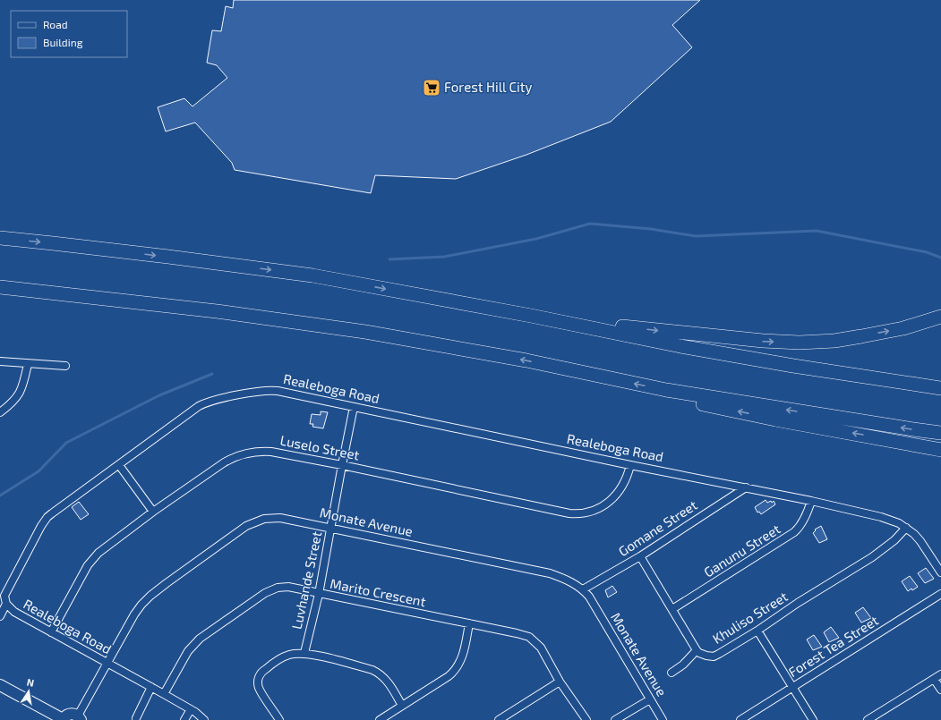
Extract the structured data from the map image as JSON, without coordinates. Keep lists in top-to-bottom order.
{
  "streets": {
    "street": [
      "Realeboga Road",
      "Luselo Street",
      "Monate Avenue",
      "Gomane Street",
      "Ganunu Street",
      "Luvhande Street",
      "Marito Crescent",
      "Khuliso Street",
      "Forest Tea Street"
    ]
  },
  "crossings": [
    ["Realeboga Road", "Luselo Street"],
    ["Realeboga Road", "Monate Avenue"],
    ["Realeboga Road", "Gomane Street"],
    ["Realeboga Road", "Ganunu Street"],
    ["Realeboga Road", "Luvhande Street"],
    ["Realeboga Road", "Marito Crescent"],
    ["Realeboga Road", "Khuliso Street"],
    ["Luselo Street", "Luvhande Street"],
    ["Monate Avenue", "Gomane Street"],
    ["Monate Avenue", "Luvhande Street"],
    ["Gomane Street", "Khuliso Street"],
    ["Ganunu Street", "Khuliso Street"],
    ["Luvhande Street", "Marito Crescent"]
  ],
  "places": {
    "supermarket": ["Forest Hill City"]
  },
  "legend": ["Road", "Building"],
  "north": "top"
}
